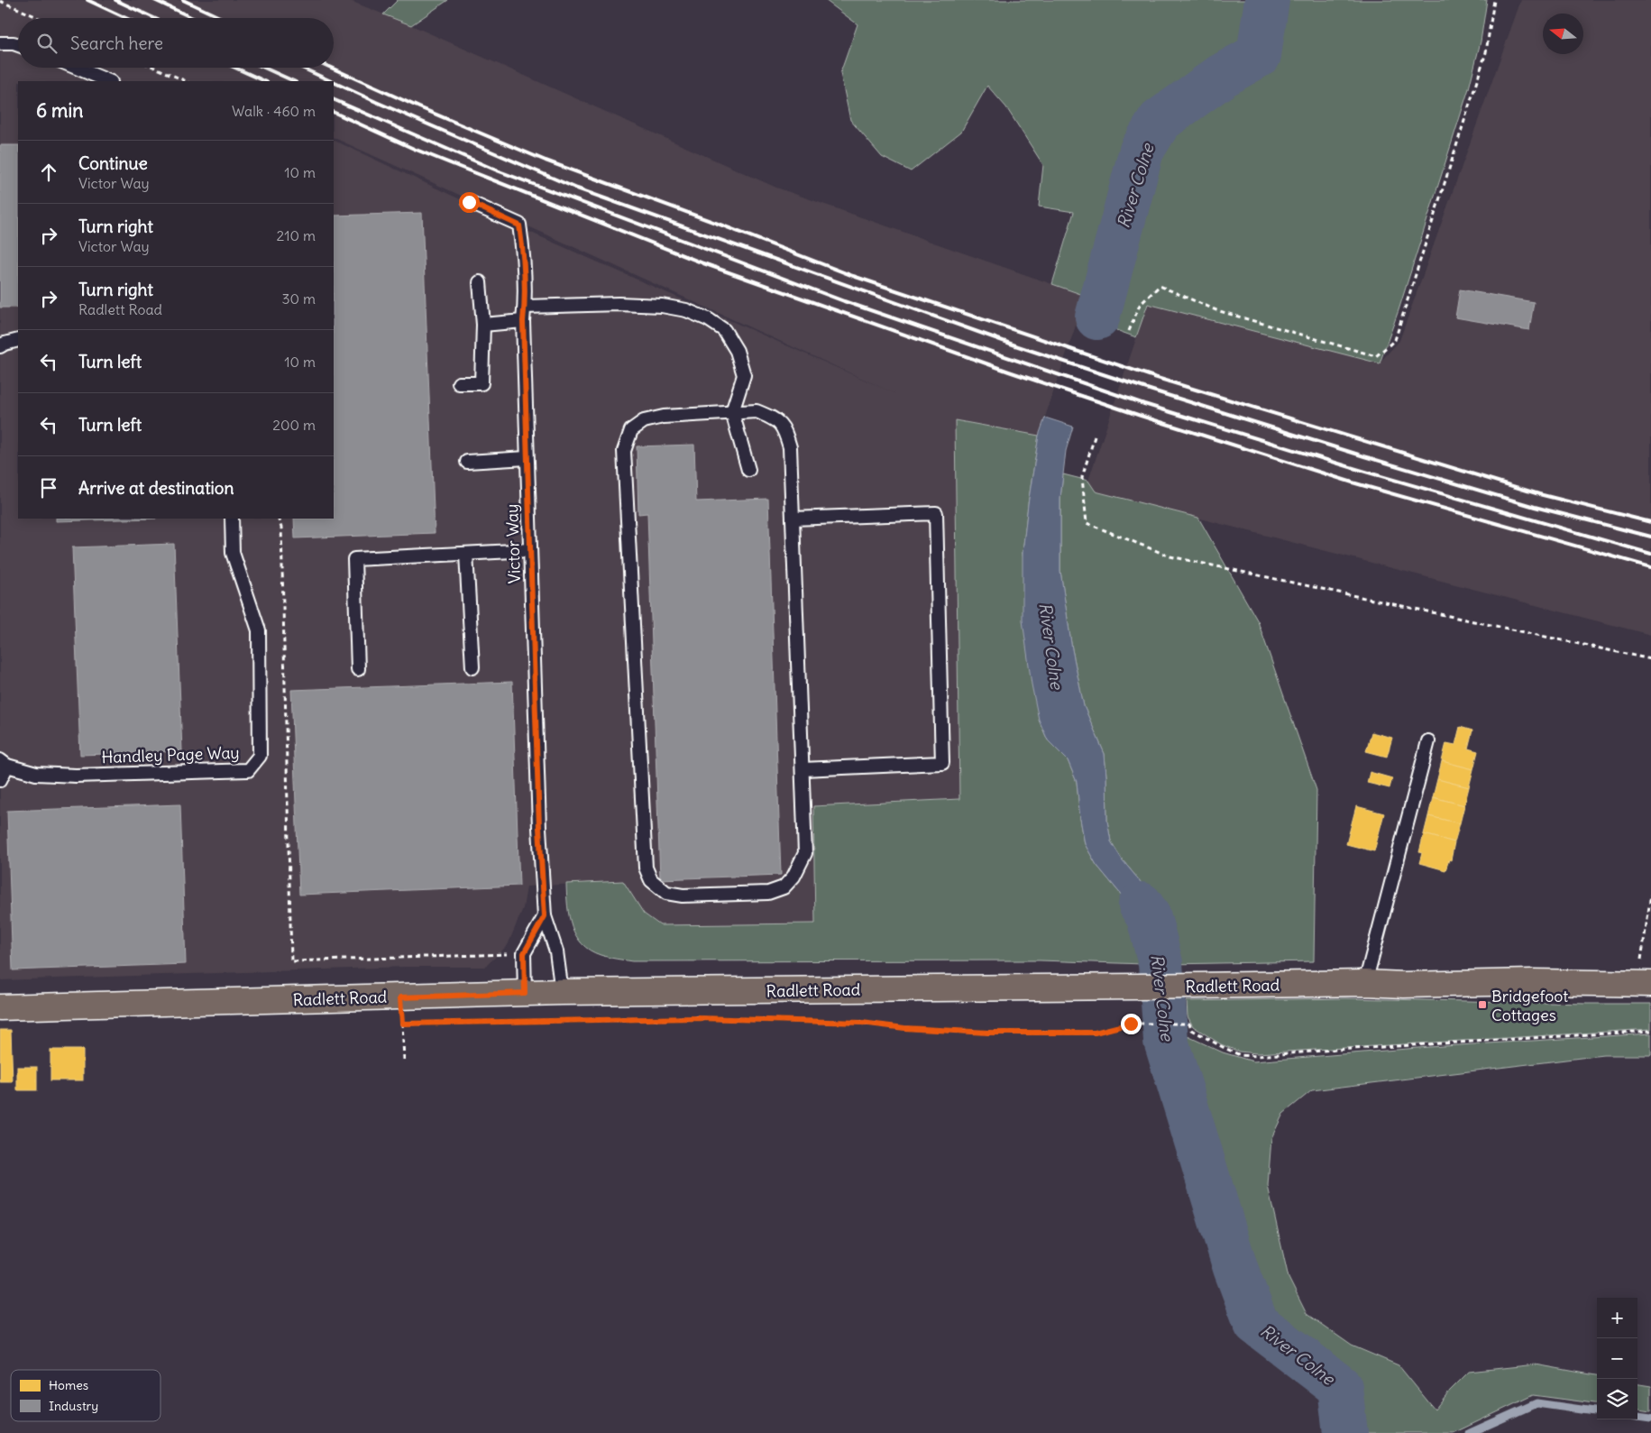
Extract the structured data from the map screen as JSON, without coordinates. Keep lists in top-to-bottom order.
{
  "streets": {
    "main road": ["Radlett Road"],
    "lane": ["Victor Way", "Handley Page Way"]
  },
  "crossings": [
    ["Victor Way", "Radlett Road"]
  ],
  "water": ["River Colne"],
  "places": {
    "transit": ["Bridgefoot Cottages"]
  },
  "legend": ["Homes", "Industry"],
  "north": "left",
  "page": {
    "search": "Search here",
    "heading": ["6 min", "Walk · 460 m"],
    "list": [
      ["Continue", "Victor Way", "10 m"],
      ["Turn right", "Victor Way", "210 m"],
      ["Turn right", "Radlett Road", "30 m"],
      ["Turn left", "10 m"],
      ["Turn left", "200 m"],
      "Arrive at destination"
    ],
    "map_buttons": ["+", "−"]
  }
}
